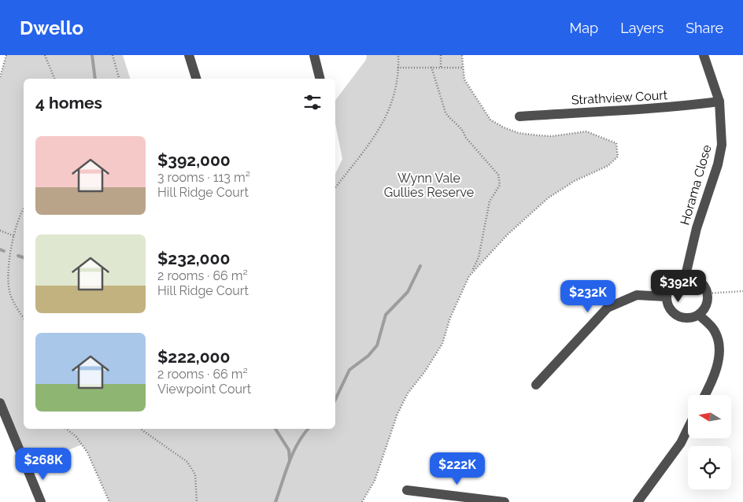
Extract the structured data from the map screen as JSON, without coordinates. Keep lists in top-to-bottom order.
{
  "streets": {
    "street": ["Strathview Court", "Horama Close"]
  },
  "crossings": [
    ["Strathview Court", "Horama Close"]
  ],
  "parks": ["Wynn Vale Gullies Reserve"],
  "north": "left",
  "page": {
    "header": "Dwello",
    "nav": ["Map", "Layers", "Share"],
    "heading": "4 homes",
    "list": [
      {
        "name": "$392,000",
        "note": "3 rooms · 113 m² · Hill Ridge Court"
      },
      {
        "name": "$232,000",
        "note": "2 rooms · 66 m² · Hill Ridge Court"
      },
      {
        "name": "$222,000",
        "note": "2 rooms · 66 m² · Viewpoint Court"
      }
    ],
    "price": [
      "$392K",
      "$232K",
      "$268K",
      "$222K"
    ]
  }
}
